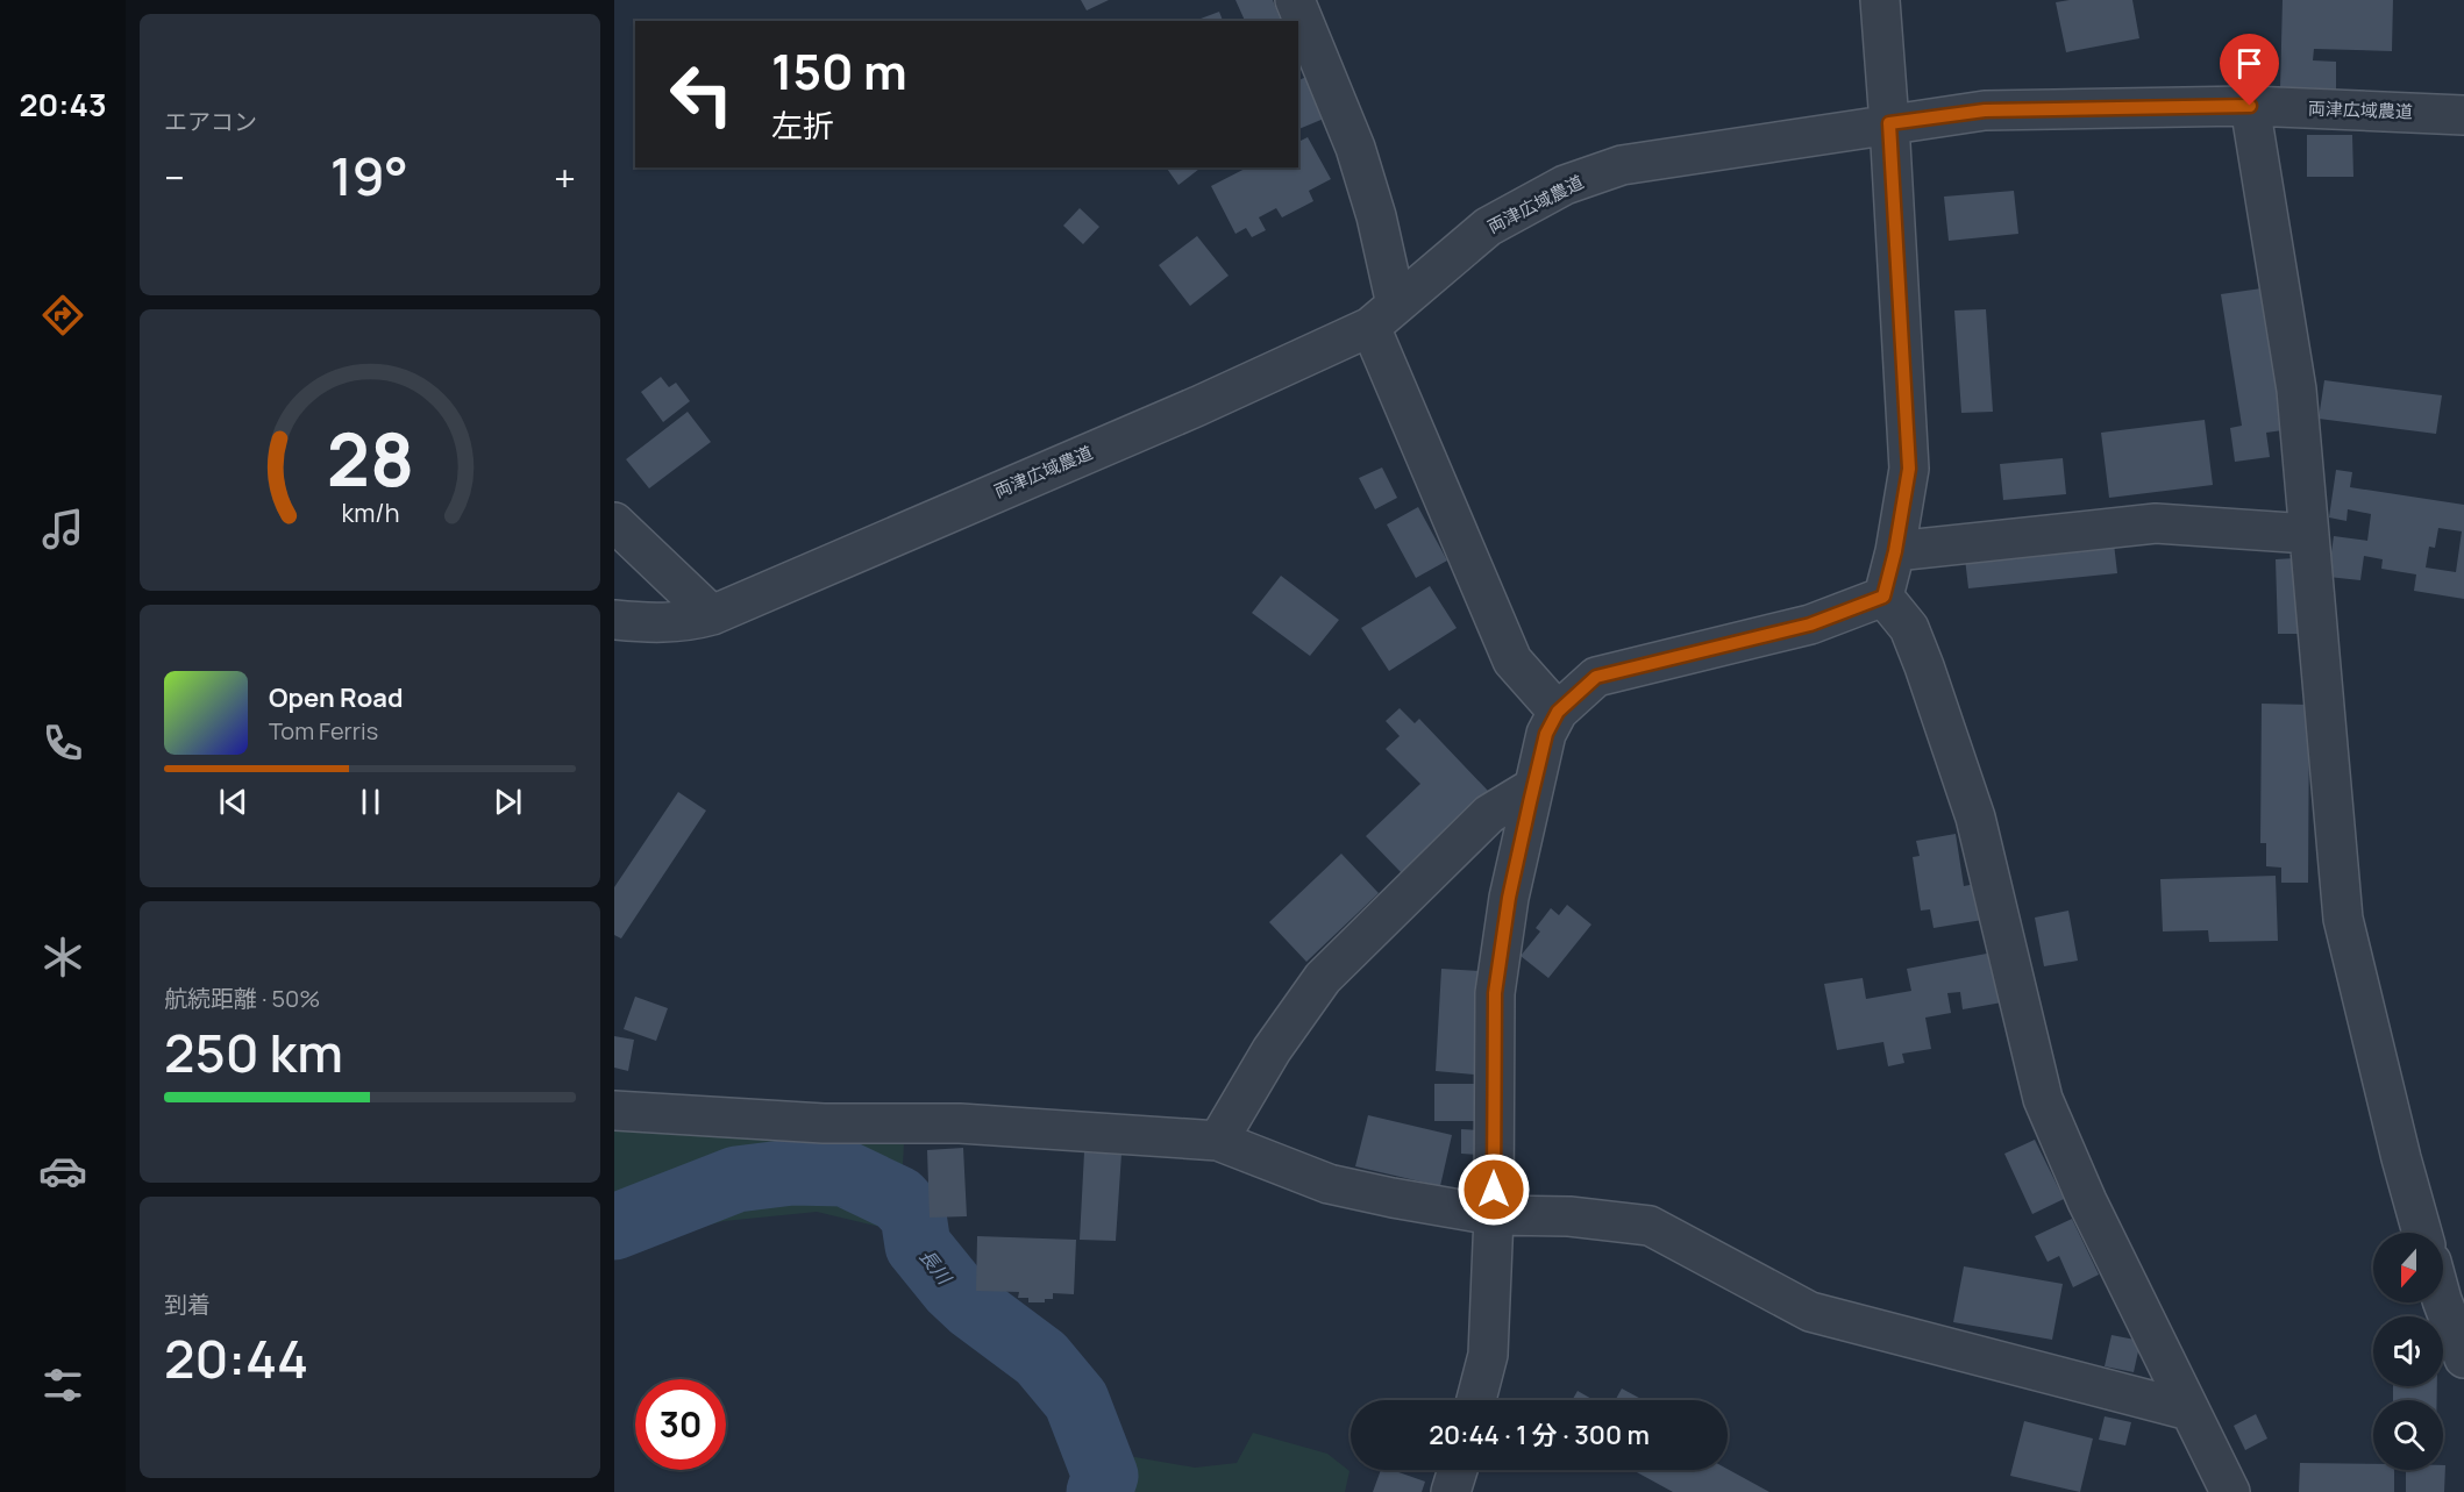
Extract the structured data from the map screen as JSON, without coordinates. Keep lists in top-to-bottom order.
{
  "streets": {
    "street": ["両津広域農道"]
  },
  "water": ["長川"],
  "north": "bottom",
  "page": {
    "tabs": "20:43",
    "tile": [
      "エアコン",
      ["航続距離 · 50%", "250 km"],
      ["到着", "20:44"]
    ],
    "turn": ["150 m", "左折"],
    "heat": ["−", "19°", "+"],
    "song": ["Open Road", "Tom Ferris"],
    "limit": "30",
    "trip": "20:44 · 1 分 · 300 m",
    "gauge": ["28", "km/h"]
  }
}
